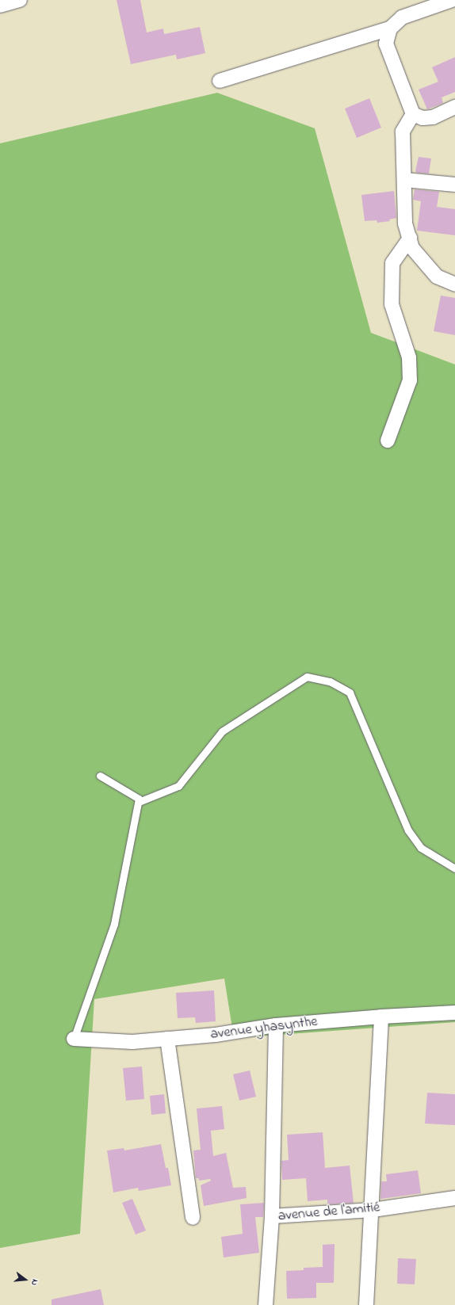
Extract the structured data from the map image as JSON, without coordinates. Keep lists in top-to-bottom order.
{
  "streets": {
    "street": ["avenue yhasynthe", "avenue de l'amitié"]
  },
  "north": "right"
}
